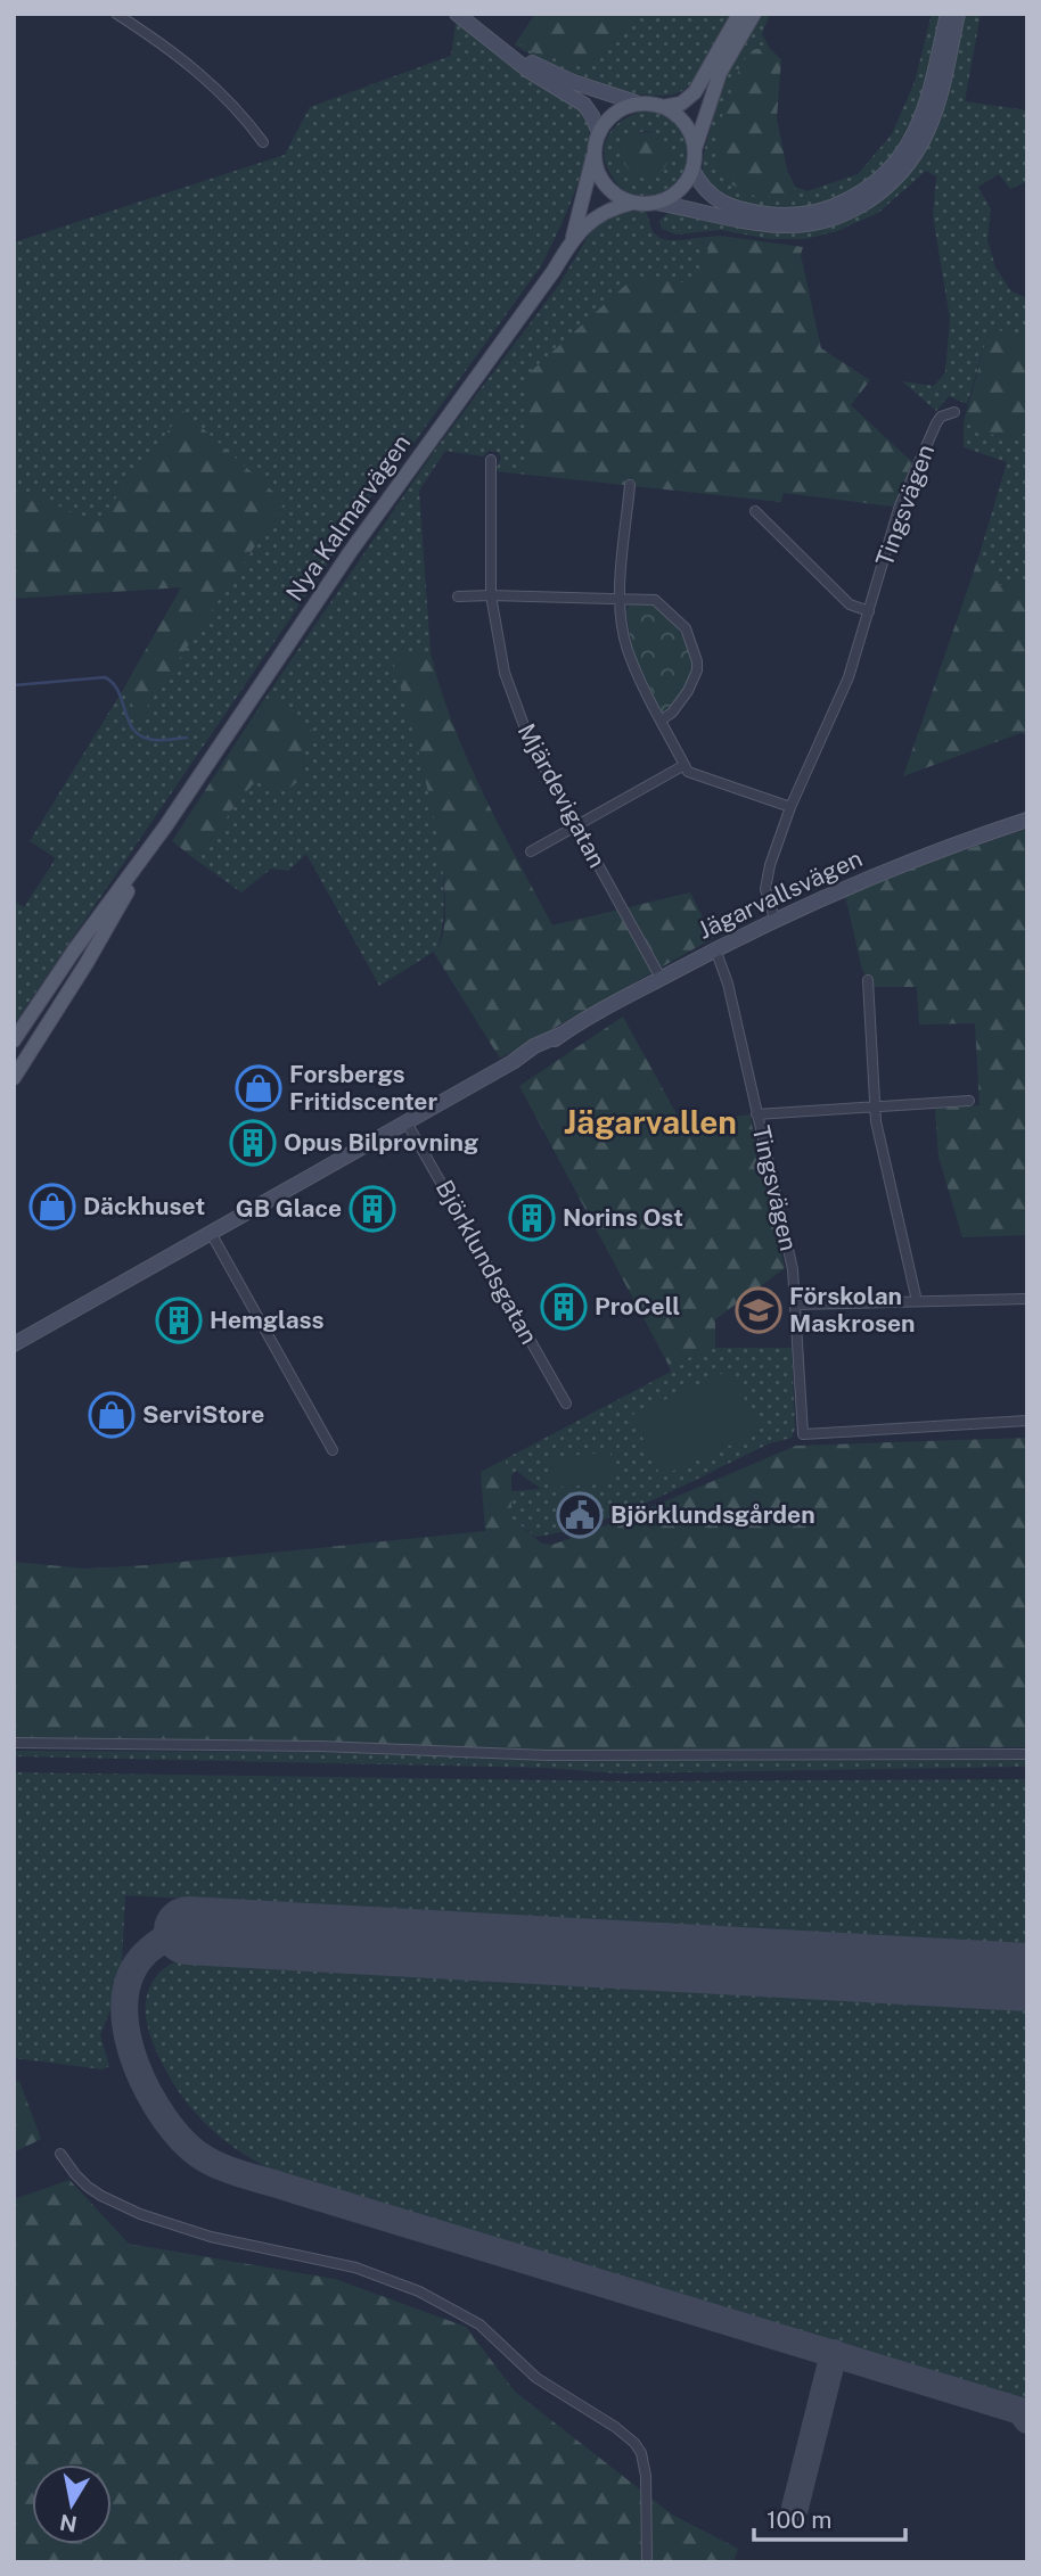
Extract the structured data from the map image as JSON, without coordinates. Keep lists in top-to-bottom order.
{
  "streets": {
    "main road": ["Nya Kalmarvägen", "Jägarvallsvägen"],
    "street": ["Tingsvägen", "Mjärdevigatan", "Björklundsgatan"]
  },
  "crossings": [
    ["Tingsvägen", "Jägarvallsvägen"],
    ["Mjärdevigatan", "Jägarvallsvägen"],
    ["Jägarvallsvägen", "Björklundsgatan"]
  ],
  "districts": ["Jägarvallen"],
  "places": {
    "shop": ["Forsbergs Fritidscenter", "Däckhuset", "ServiStore"],
    "building": [
      "Opus Bilprovning",
      "GB Glace",
      "Norins Ost",
      "ProCell",
      "Hemglass"
    ],
    "school or university": ["Förskolan Maskrosen"],
    "public building": ["Björklundsgården"]
  },
  "scale_bar": "100 m",
  "north": "bottom"
}
